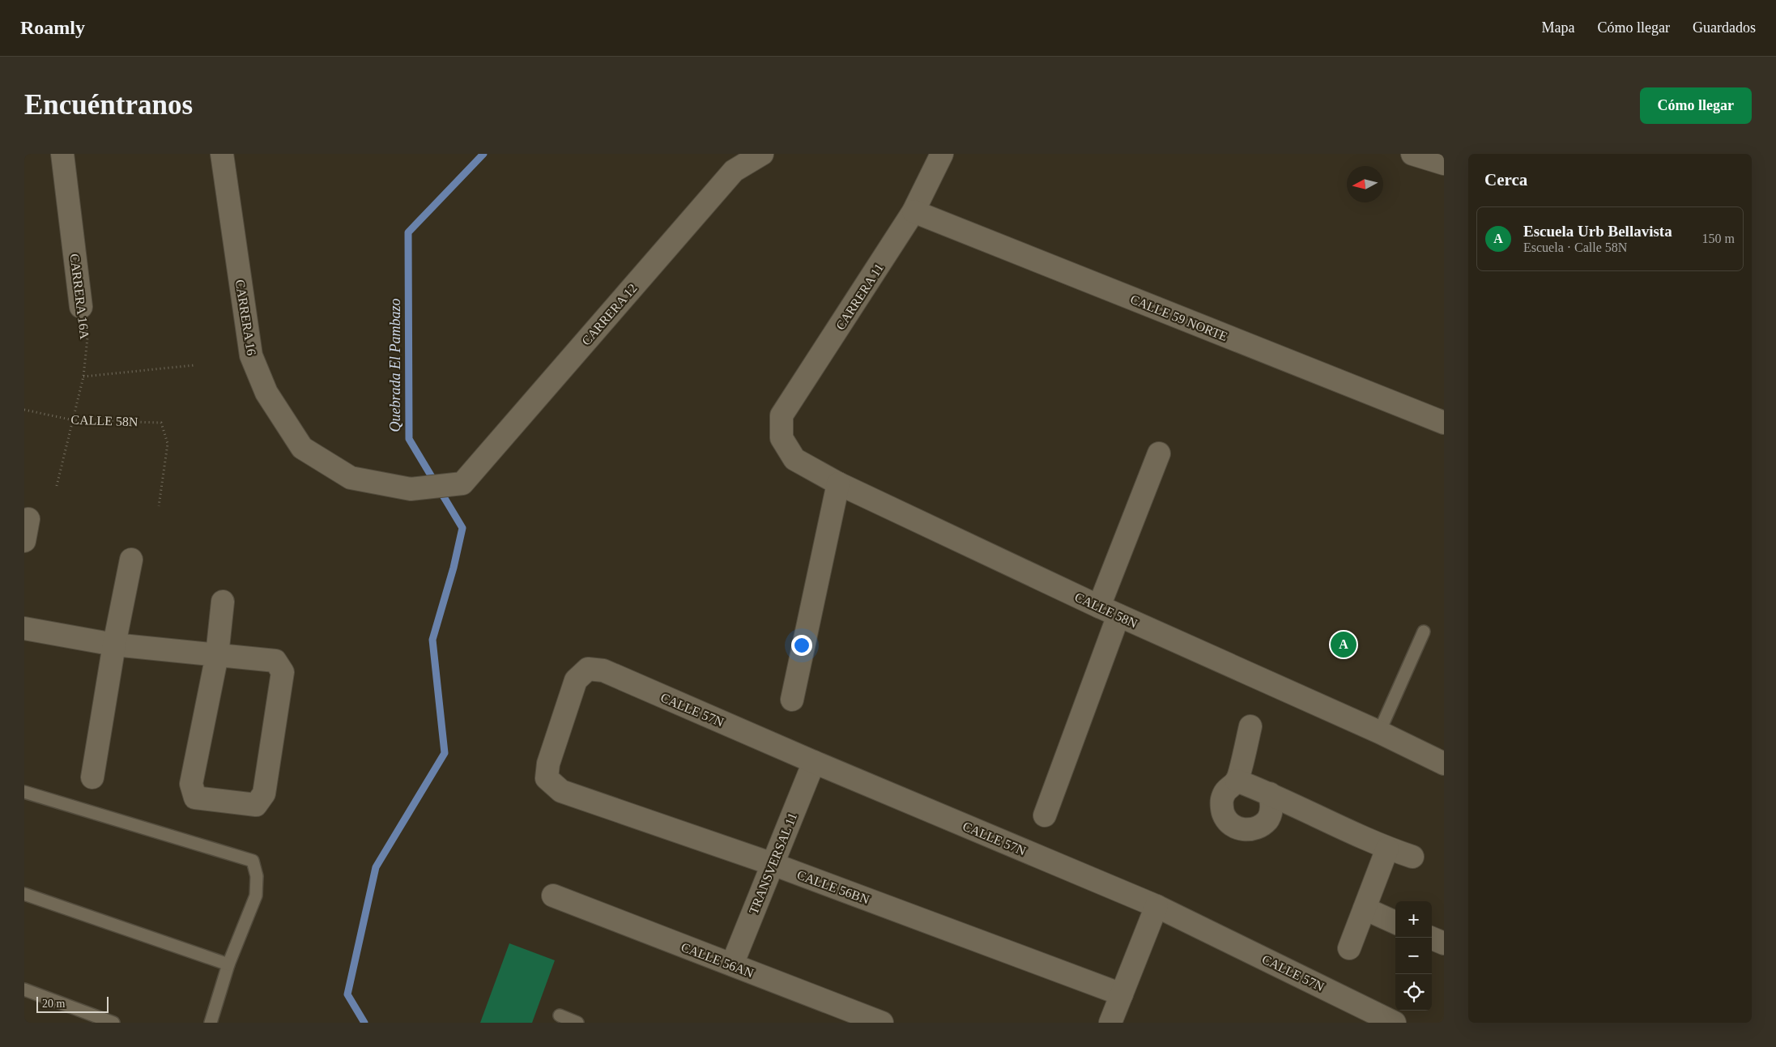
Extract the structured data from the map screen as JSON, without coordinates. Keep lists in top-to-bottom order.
{
  "streets": {
    "street": [
      "CARRERA 16A",
      "CARRERA 11",
      "CARRERA 12",
      "CARRERA 16",
      "CALLE 59 NORTE",
      "CALLE 58N",
      "CALLE 57N",
      "TRANSVERSAL 11",
      "CALLE 56BN",
      "CALLE 56AN"
    ]
  },
  "crossings": [
    ["CARRERA 16A", "CALLE 58N"],
    ["CARRERA 11", "CALLE 59 NORTE"],
    ["CARRERA 11", "CALLE 58N"],
    ["CARRERA 12", "CARRERA 16"],
    ["CALLE 57N", "TRANSVERSAL 11"],
    ["CALLE 57N", "CALLE 56BN"],
    ["TRANSVERSAL 11", "CALLE 56BN"],
    ["TRANSVERSAL 11", "CALLE 56AN"]
  ],
  "water": ["Quebrada El Pambazo"],
  "scale_bar": "20 m",
  "north": "left",
  "page": {
    "header": "Roamly",
    "nav": ["Mapa", "Cómo llegar", "Guardados"],
    "buttons": "Cómo llegar",
    "title": "Encuéntranos",
    "heading": "Cerca",
    "list": [
      {
        "mark": "A",
        "name": "Escuela Urb Bellavista",
        "note": "Escuela · Calle 58N",
        "value": "150 m"
      }
    ],
    "pins": "A",
    "map_buttons": ["+", "−"],
    "scale": "20 m"
  }
}
